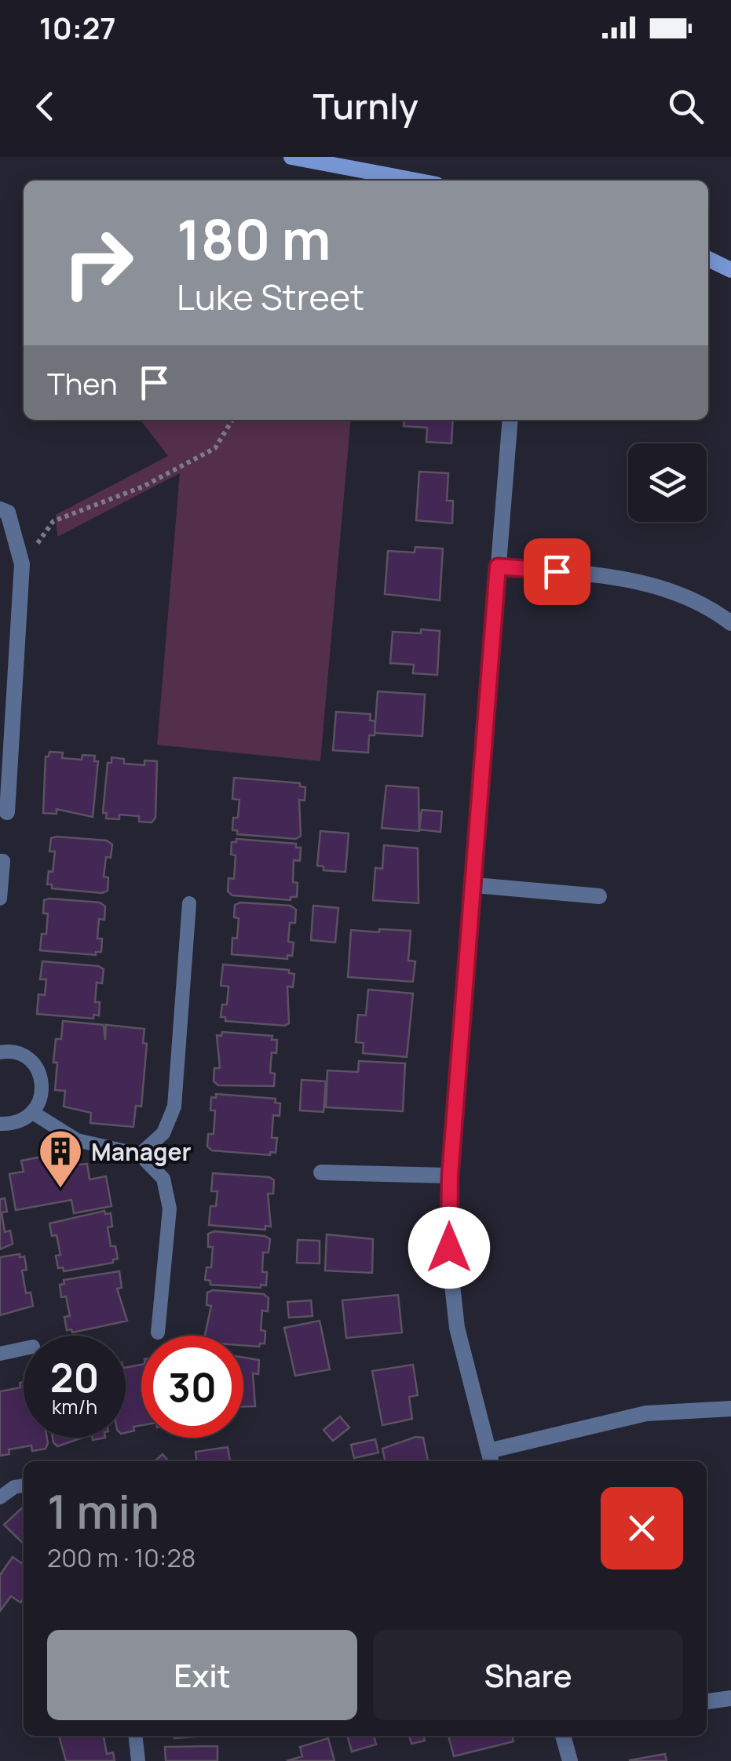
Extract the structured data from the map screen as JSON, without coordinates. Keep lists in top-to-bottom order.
{
  "places": {
    "building": ["Manager"]
  },
  "page": {
    "status": "10:27",
    "header": "Turnly",
    "turn": ["180 m", "Luke Street"],
    "then": "Then",
    "speed": "20 km/h",
    "limit": "30",
    "heading": ["1 min", "200 m · 10:28"],
    "buttons": ["Exit", "Share"]
  }
}
